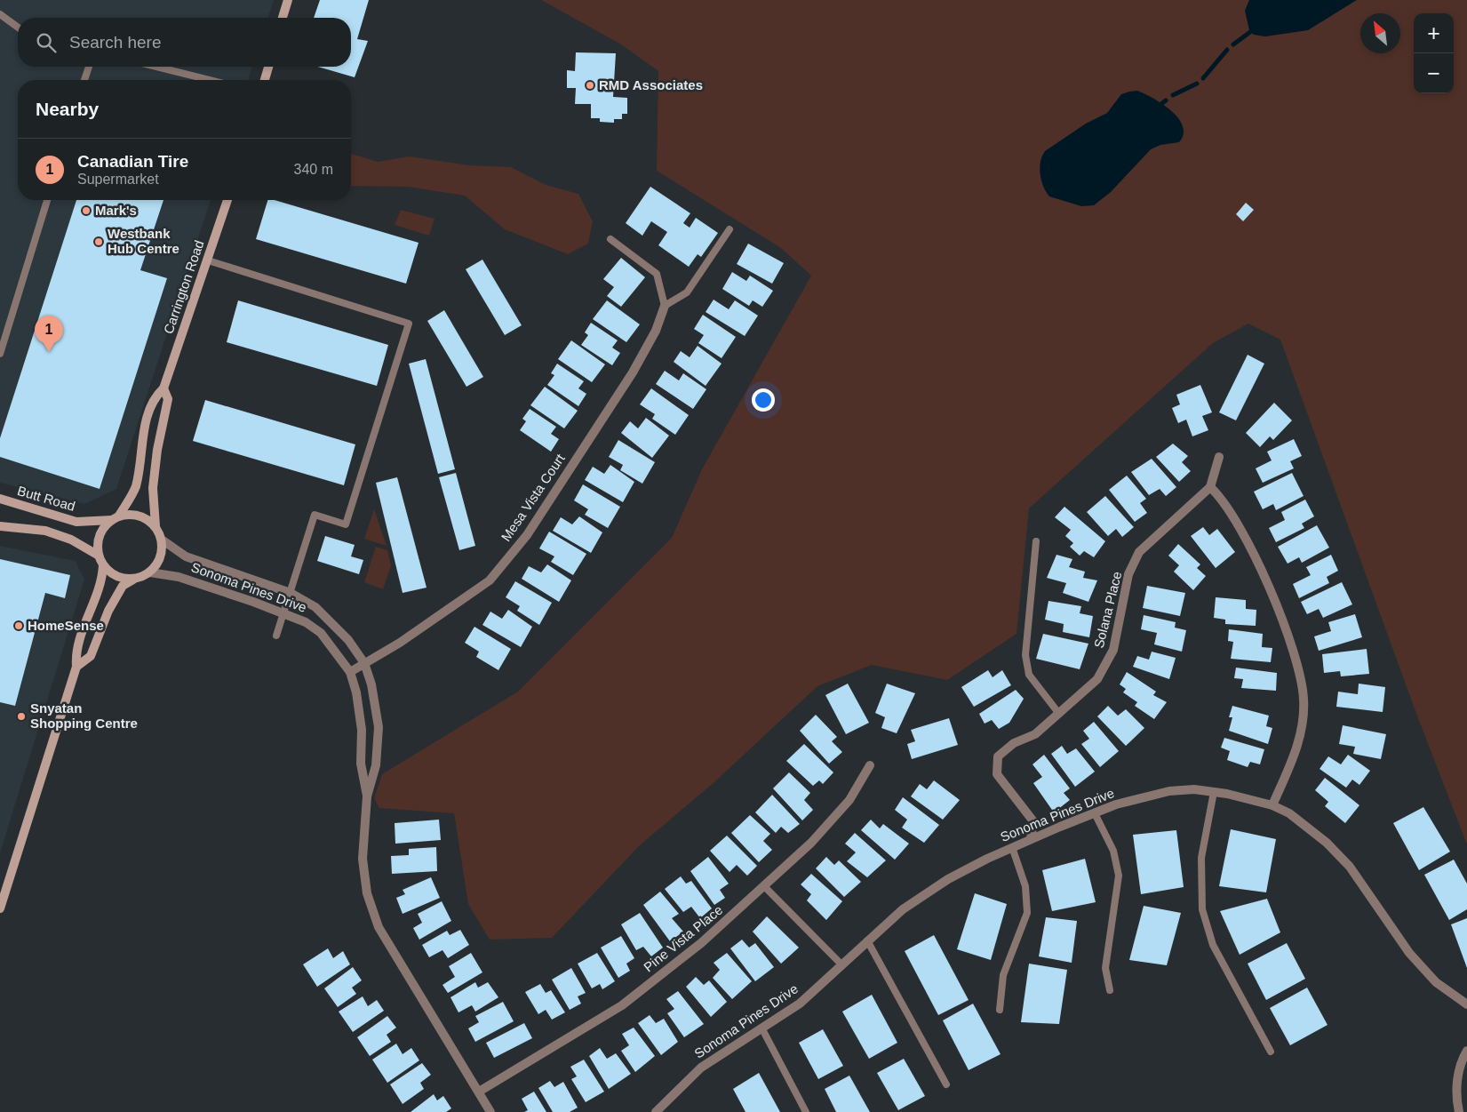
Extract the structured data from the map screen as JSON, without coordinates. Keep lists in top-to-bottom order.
{
  "streets": {
    "street": [
      "Carrington Road",
      "Mesa Vista Court",
      "Butt Road",
      "Sonoma Pines Drive",
      "Solana Place",
      "Pine Vista Place"
    ]
  },
  "crossings": [
    ["Carrington Road", "Butt Road"],
    ["Carrington Road", "Sonoma Pines Drive"],
    ["Mesa Vista Court", "Sonoma Pines Drive"],
    ["Butt Road", "Sonoma Pines Drive"],
    ["Sonoma Pines Drive", "Solana Place"],
    ["Sonoma Pines Drive", "Pine Vista Place"]
  ],
  "places": [
    "RMD Associates",
    "Mark's",
    "Westbank Hub Centre",
    "HomeSense",
    "Snyatan Shopping Centre"
  ],
  "north": "top left",
  "page": {
    "map_buttons": ["+", "−"],
    "search": "Search here",
    "heading": "Nearby",
    "list": [
      {
        "mark": "1",
        "name": "Canadian Tire",
        "note": "Supermarket",
        "value": "340 m"
      }
    ],
    "pins": "1"
  }
}
